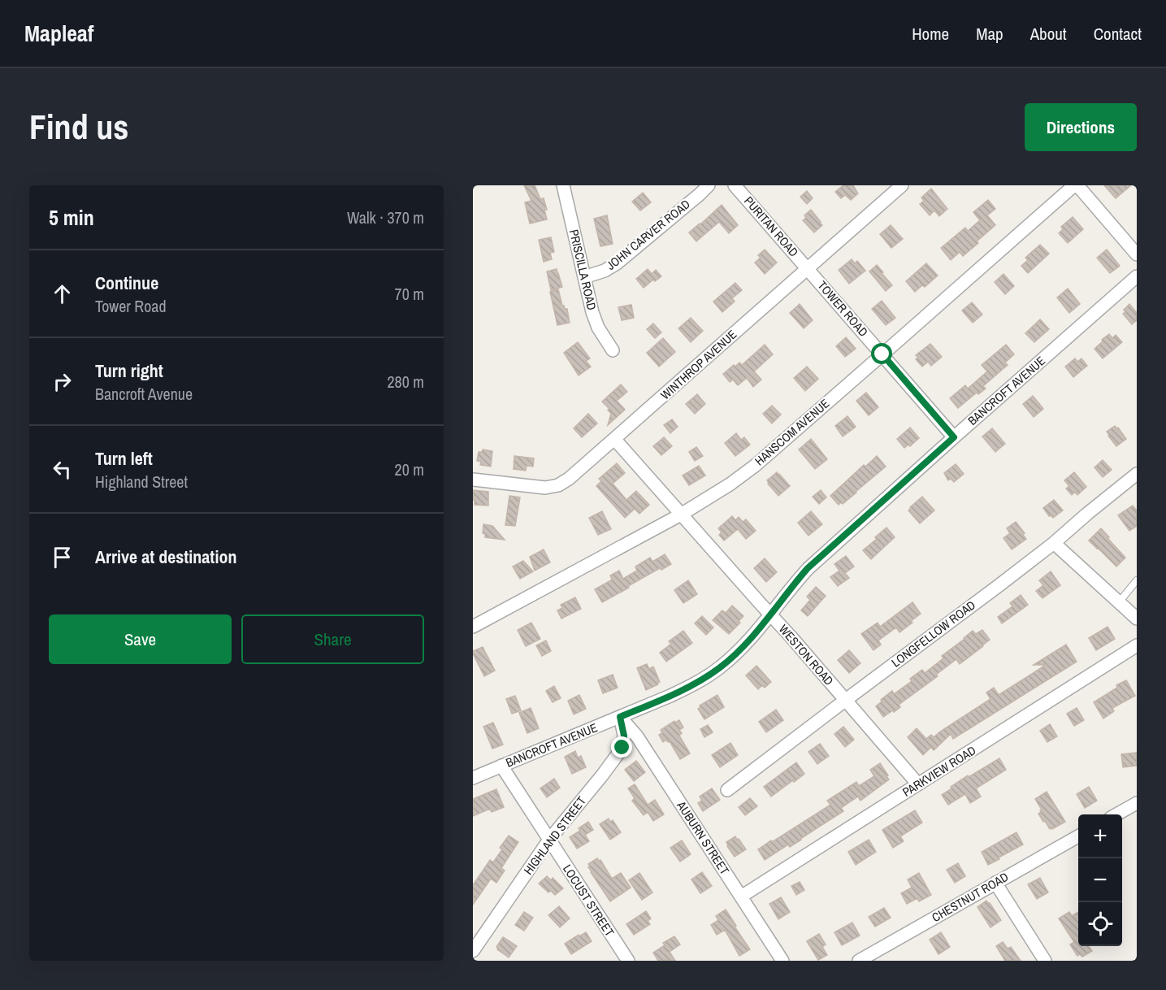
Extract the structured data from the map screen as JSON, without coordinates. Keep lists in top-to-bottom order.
{
  "streets": {
    "street": [
      "PURITAN ROAD",
      "JOHN CARVER ROAD",
      "PRISCILLA ROAD",
      "TOWER ROAD",
      "WINTHROP AVENUE",
      "BANCROFT AVENUE",
      "HANSCOM AVENUE",
      "LONGFELLOW ROAD",
      "WESTON ROAD",
      "PARKVIEW ROAD",
      "HIGHLAND STREET",
      "AUBURN STREET",
      "CHESTNUT ROAD",
      "LOCUST STREET"
    ]
  },
  "crossings": [
    ["PURITAN ROAD", "TOWER ROAD"],
    ["PURITAN ROAD", "WINTHROP AVENUE"],
    ["JOHN CARVER ROAD", "PRISCILLA ROAD"],
    ["TOWER ROAD", "WINTHROP AVENUE"],
    ["TOWER ROAD", "BANCROFT AVENUE"],
    ["TOWER ROAD", "HANSCOM AVENUE"],
    ["WINTHROP AVENUE", "WESTON ROAD"],
    ["BANCROFT AVENUE", "WESTON ROAD"],
    ["BANCROFT AVENUE", "HIGHLAND STREET"],
    ["BANCROFT AVENUE", "AUBURN STREET"],
    ["BANCROFT AVENUE", "LOCUST STREET"],
    ["HANSCOM AVENUE", "WESTON ROAD"],
    ["LONGFELLOW ROAD", "WESTON ROAD"],
    ["WESTON ROAD", "PARKVIEW ROAD"],
    ["PARKVIEW ROAD", "AUBURN STREET"],
    ["HIGHLAND STREET", "AUBURN STREET"],
    ["HIGHLAND STREET", "LOCUST STREET"]
  ],
  "page": {
    "header": "Mapleaf",
    "nav": [
      "Home",
      "Map",
      "About",
      "Contact"
    ],
    "buttons": [
      "Directions",
      ["Save", "Share"]
    ],
    "title": "Find us",
    "heading": ["5 min", "Walk · 370 m"],
    "list": [
      ["Continue", "Tower Road", "70 m"],
      ["Turn right", "Bancroft Avenue", "280 m"],
      ["Turn left", "Highland Street", "20 m"],
      "Arrive at destination"
    ],
    "map_buttons": ["+", "−"]
  }
}
